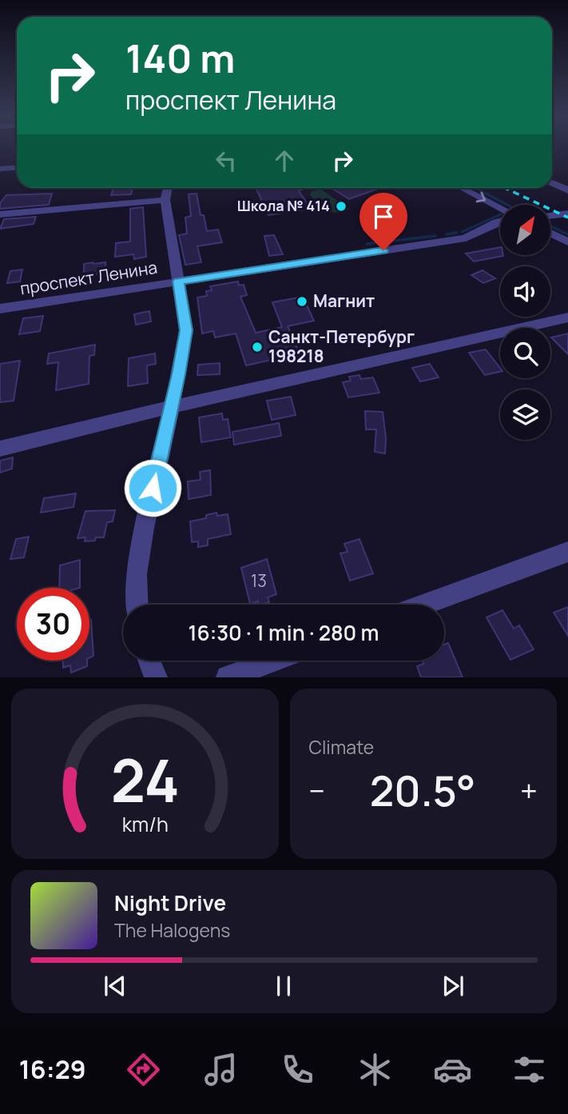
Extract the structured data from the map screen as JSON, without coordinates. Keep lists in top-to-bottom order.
{
  "streets": {
    "street": ["проспект Ленина"]
  },
  "places": ["Школа № 414", "Магнит", "Санкт-Петербург 198218"],
  "house_numbers": ["13"],
  "north": "top right",
  "page": {
    "turn": ["140 m", "проспект Ленина"],
    "limit": "30",
    "trip": "16:30 · 1 min · 280 m",
    "tile": "Climate",
    "heat": ["−", "20.5°", "+"],
    "song": ["Night Drive", "The Halogens"],
    "tabs": "16:29",
    "gauge": ["24", "km/h"]
  }
}
